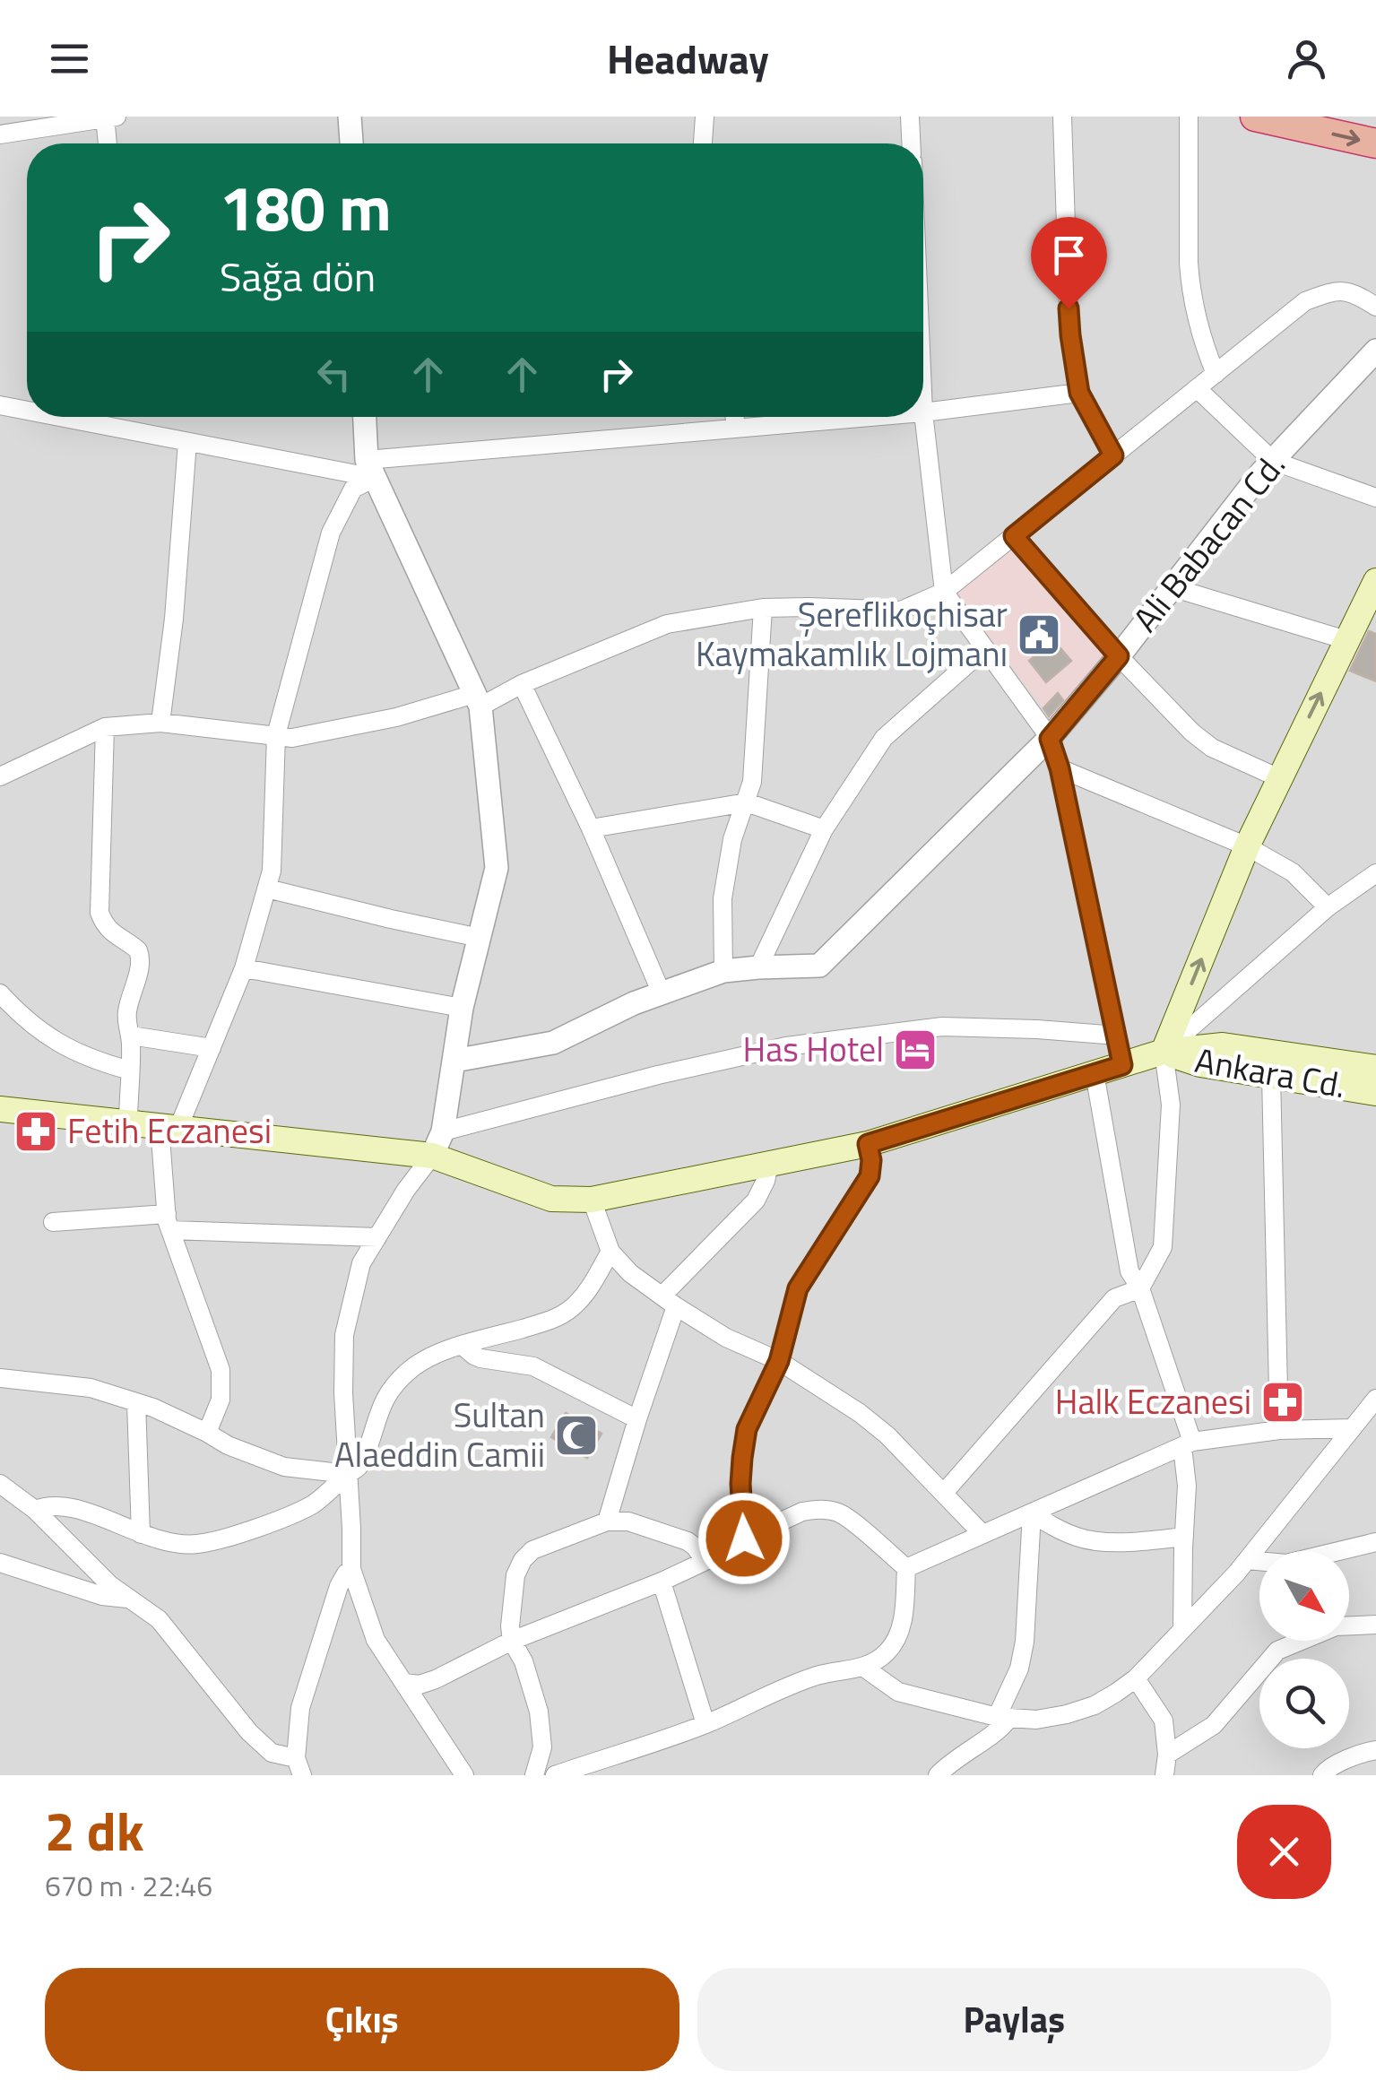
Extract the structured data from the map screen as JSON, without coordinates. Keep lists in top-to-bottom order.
{
  "streets": {
    "main road": ["Ankara Cd."],
    "street": ["Ali Babacan Cd."]
  },
  "places": {
    "public building": ["Şereflikoçhisar Kaymakamlık Lojmanı"],
    "hotel": ["Has Hotel"],
    "pharmacy": ["Fetih Eczanesi", "Halk Eczanesi"],
    "mosque": ["Sultan Alaeddin Camii"]
  },
  "north": "bottom right",
  "page": {
    "header": "Headway",
    "turn": ["180 m", "Sağa dön"],
    "heading": ["2 dk", "670 m · 22:46"],
    "buttons": ["Çıkış", "Paylaş"]
  }
}
